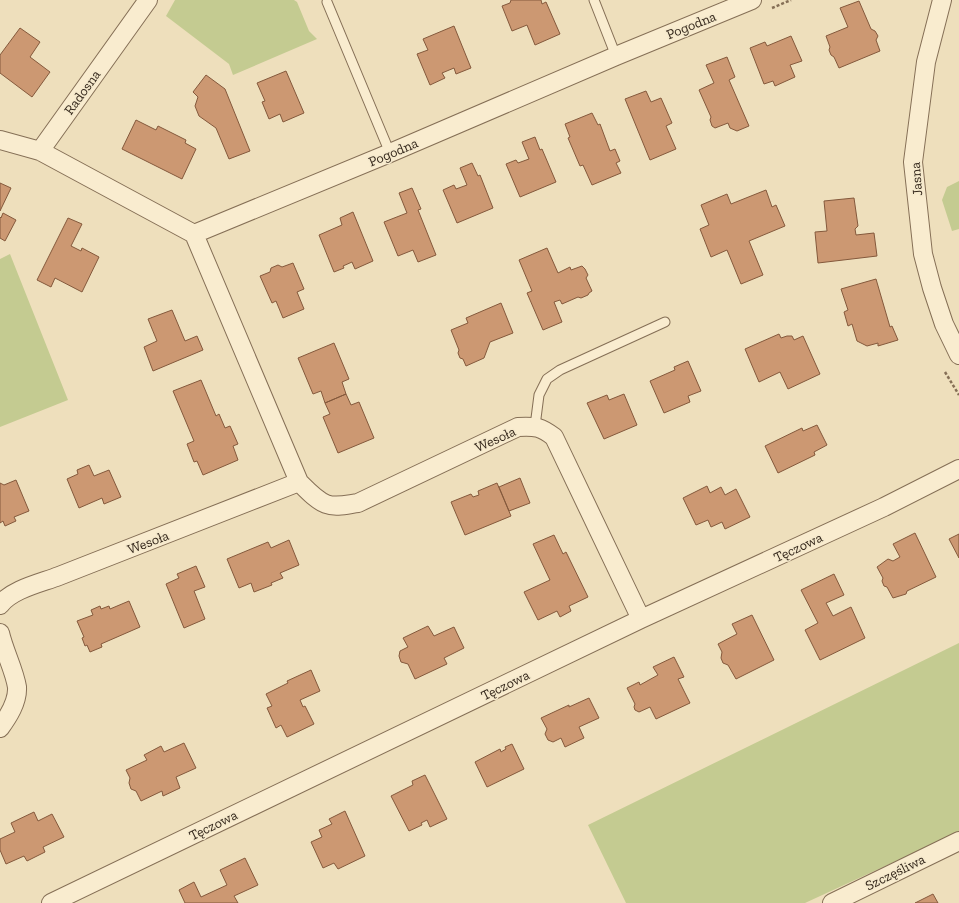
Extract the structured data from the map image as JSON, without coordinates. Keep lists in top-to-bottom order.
{
  "streets": {
    "street": [
      "Pogodna",
      "Radosna",
      "Jasna",
      "Wesoła",
      "Tęczowa",
      "Szczęśliwa"
    ]
  },
  "crossings": [
    ["Pogodna", "Wesoła"],
    ["Wesoła", "Tęczowa"]
  ]
}
